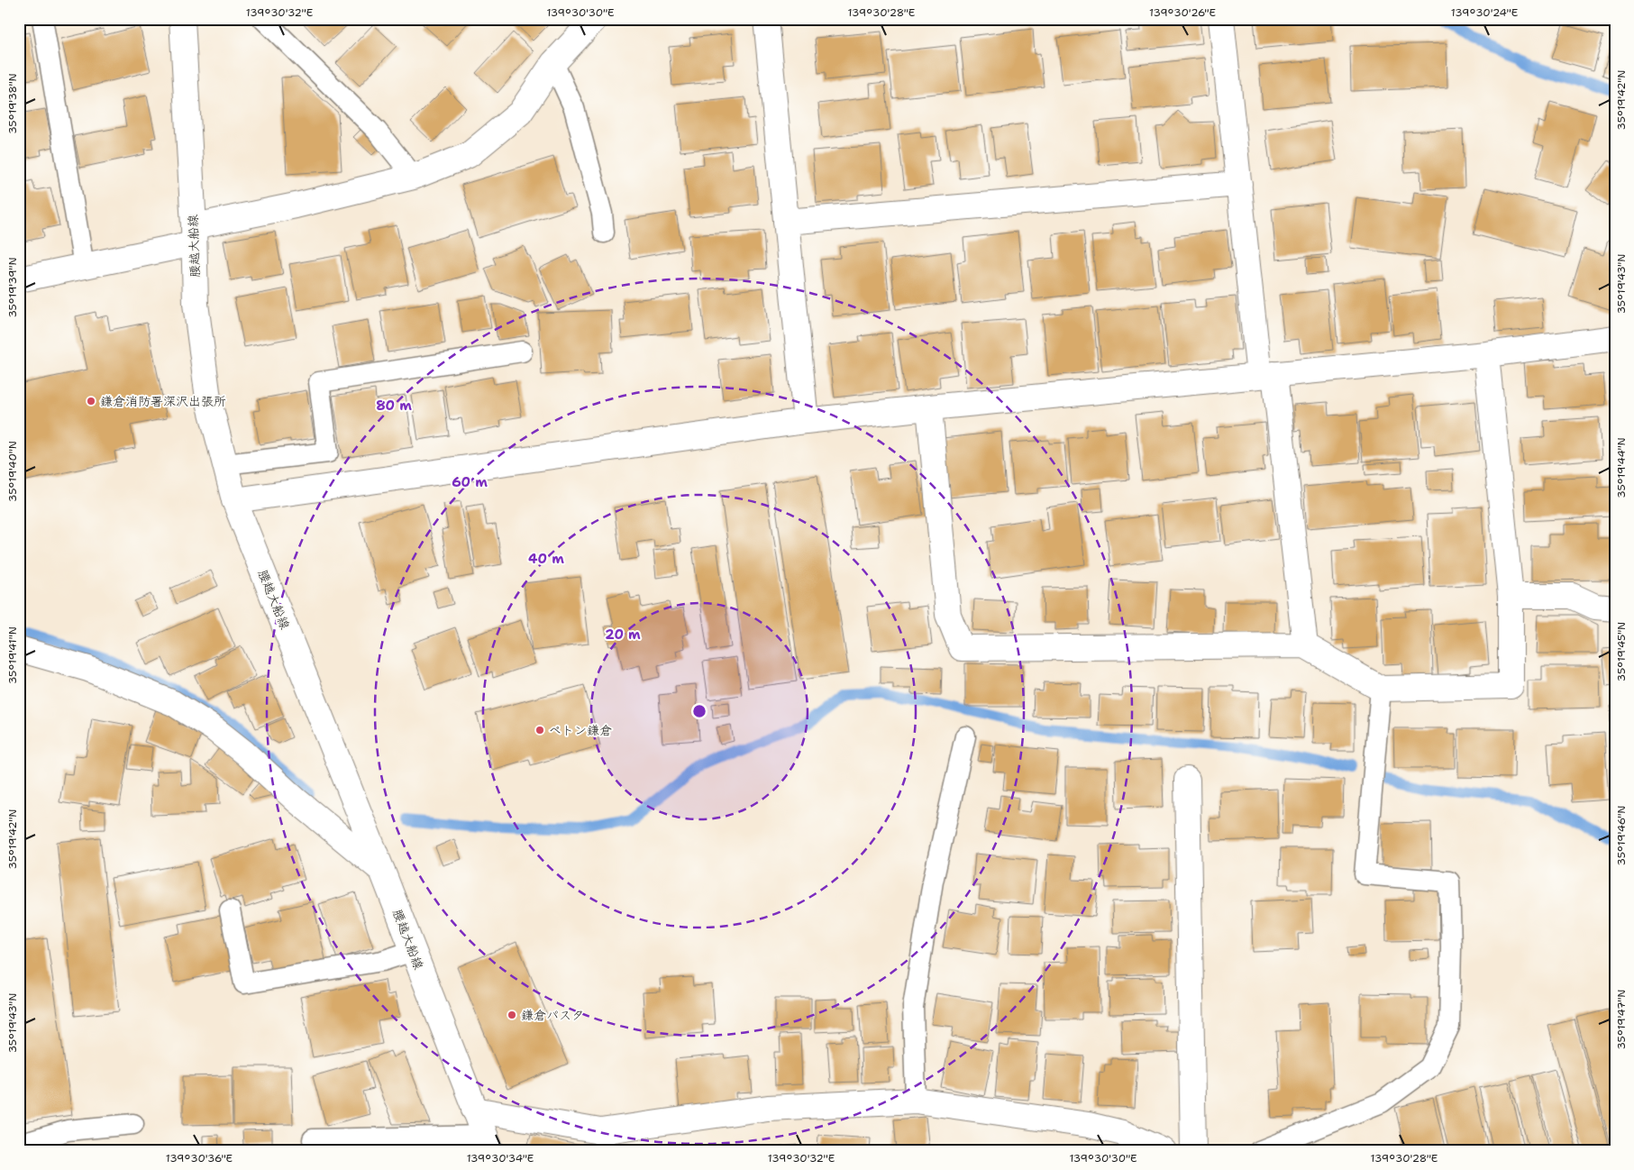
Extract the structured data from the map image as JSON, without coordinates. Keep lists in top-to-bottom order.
{
  "streets": {
    "street": ["腰越大船線"]
  },
  "places": ["鎌倉消防署深沢出張所", "ペトン鎌倉", "鎌倉パスタ"],
  "coordinates": [
    "139°30'32\"E",
    "139°30'30\"E",
    "139°30'28\"E",
    "139°30'26\"E",
    "139°30'24\"E",
    "35°19'42\"N",
    "35°19'38\"N",
    "35°19'43\"N",
    "35°19'39\"N",
    "35°19'44\"N",
    "35°19'40\"N",
    "35°19'45\"N",
    "35°19'41\"N",
    "35°19'46\"N",
    "35°19'47\"N",
    "139°30'36\"E",
    "139°30'34\"E"
  ],
  "rings": [
    "80 m",
    "60 m",
    "40 m",
    "20 m"
  ]
}
